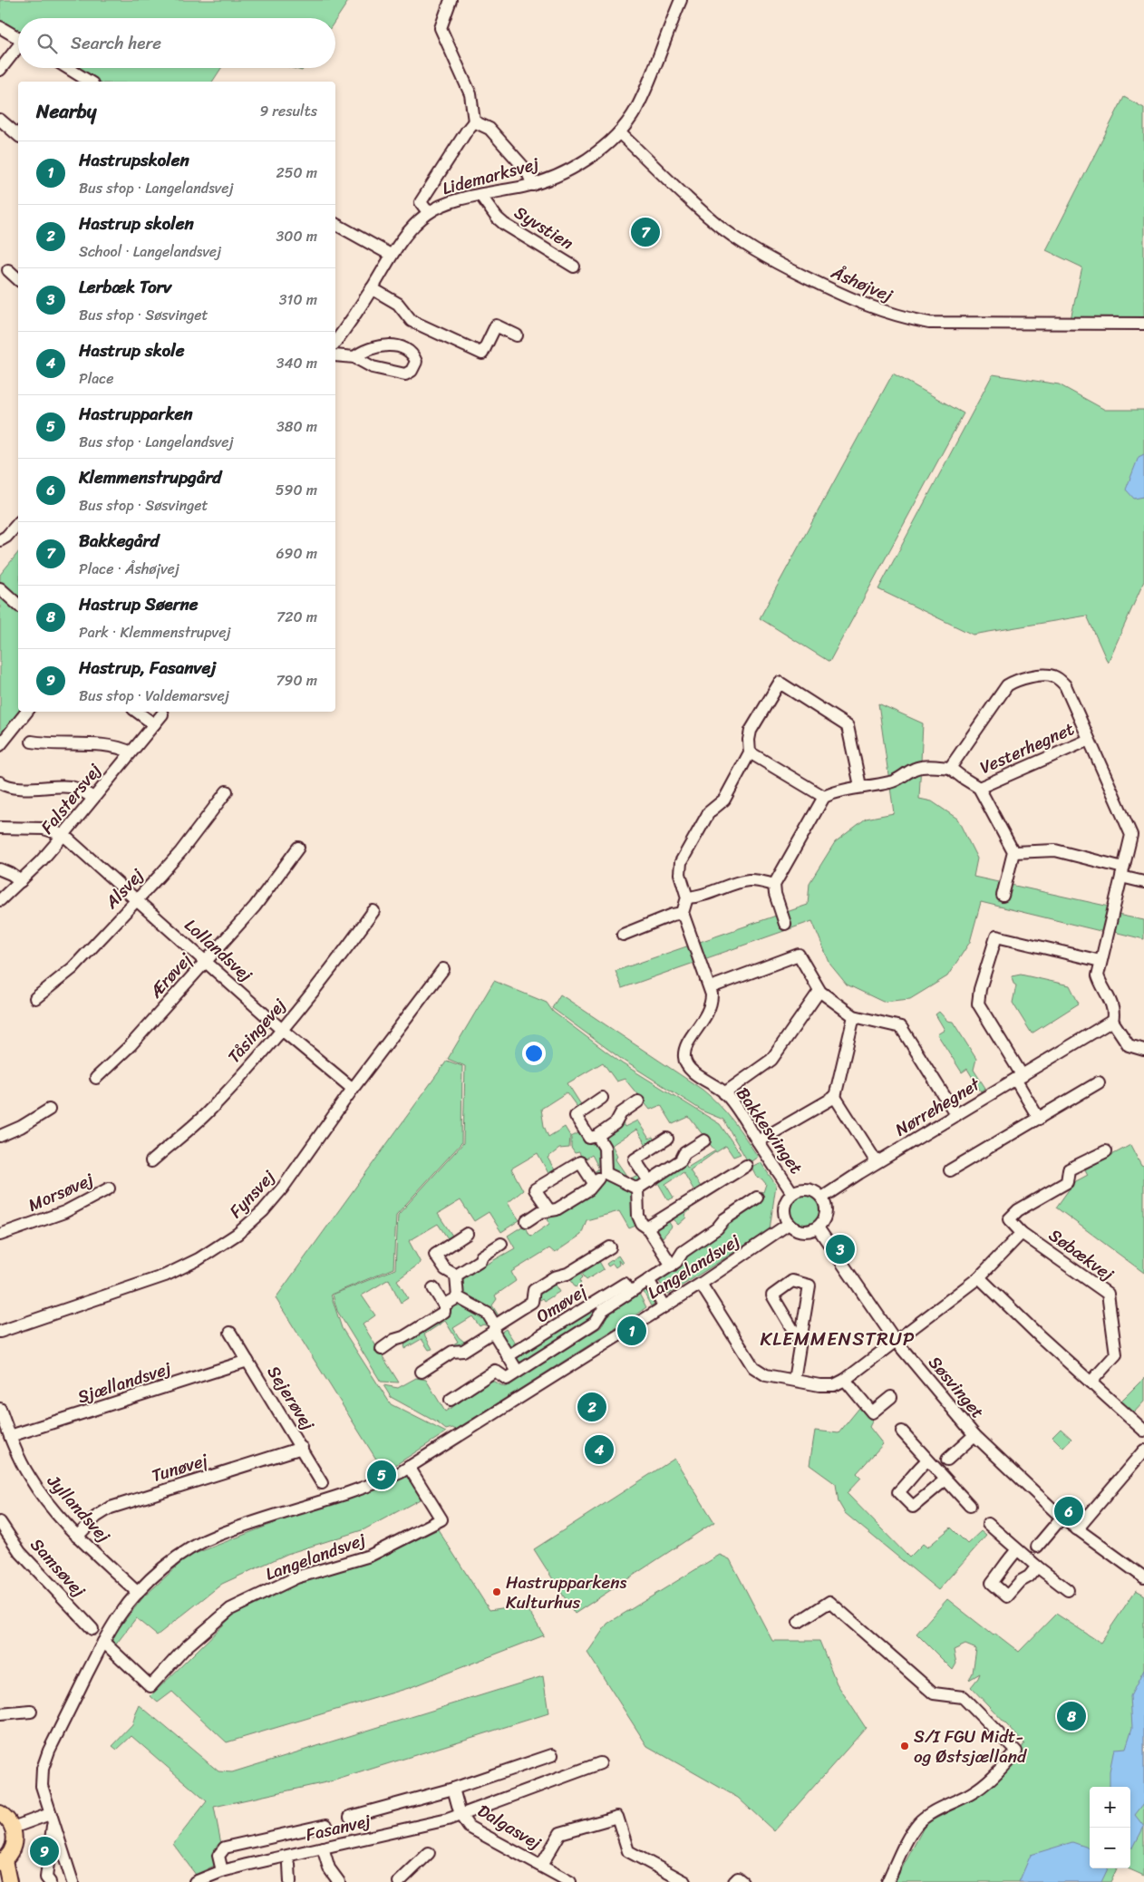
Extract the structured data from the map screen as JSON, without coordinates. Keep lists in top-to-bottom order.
{
  "streets": {
    "street": [
      "Lidemarksvej",
      "Syvstien",
      "Åshøjvej",
      "Vesterhegnet",
      "Falstersvej",
      "Alsvej",
      "Lollandsvej",
      "Ærøvej",
      "Tåsingevej",
      "Nørrehegnet",
      "Bakkesvinget",
      "Morsøvej",
      "Fynsvej",
      "Søbækvej",
      "Langelandsvej",
      "Omøvej",
      "Sjællandsvej",
      "Søsvinget",
      "Sejerøvej",
      "Tunøvej",
      "Jyllandsvej",
      "Samsøvej",
      "Dalgasvej",
      "Fasanvej"
    ]
  },
  "crossings": [
    ["Lidemarksvej", "Syvstien"],
    ["Lidemarksvej", "Åshøjvej"],
    ["Vesterhegnet", "Nørrehegnet"],
    ["Falstersvej", "Lollandsvej"],
    ["Alsvej", "Lollandsvej"],
    ["Lollandsvej", "Ærøvej"],
    ["Lollandsvej", "Tåsingevej"],
    ["Lollandsvej", "Fynsvej"],
    ["Nørrehegnet", "Bakkesvinget"],
    ["Nørrehegnet", "Langelandsvej"],
    ["Nørrehegnet", "Søsvinget"],
    ["Bakkesvinget", "Langelandsvej"],
    ["Bakkesvinget", "Søsvinget"],
    ["Søbækvej", "Søsvinget"],
    ["Langelandsvej", "Søsvinget"],
    ["Langelandsvej", "Jyllandsvej"],
    ["Sjællandsvej", "Sejerøvej"],
    ["Sjællandsvej", "Jyllandsvej"],
    ["Sejerøvej", "Tunøvej"],
    ["Tunøvej", "Jyllandsvej"],
    ["Dalgasvej", "Fasanvej"]
  ],
  "districts": ["KLEMMENSTRUP"],
  "places": ["Hastrupparkens Kulturhus", "S/I FGU Midt- og Østsjælland"],
  "page": {
    "search": "Search here",
    "heading": ["Nearby", "9 results"],
    "list": [
      {
        "mark": "1",
        "name": "Hastrupskolen",
        "note": "Bus stop · Langelandsvej",
        "value": "250 m"
      },
      {
        "mark": "2",
        "name": "Hastrup skolen",
        "note": "School · Langelandsvej",
        "value": "300 m"
      },
      {
        "mark": "3",
        "name": "Lerbæk Torv",
        "note": "Bus stop · Søsvinget",
        "value": "310 m"
      },
      {
        "mark": "4",
        "name": "Hastrup skole",
        "note": "Place",
        "value": "340 m"
      },
      {
        "mark": "5",
        "name": "Hastrupparken",
        "note": "Bus stop · Langelandsvej",
        "value": "380 m"
      },
      {
        "mark": "6",
        "name": "Klemmenstrupgård",
        "note": "Bus stop · Søsvinget",
        "value": "590 m"
      },
      {
        "mark": "7",
        "name": "Bakkegård",
        "note": "Place · Åshøjvej",
        "value": "690 m"
      },
      {
        "mark": "8",
        "name": "Hastrup Søerne",
        "note": "Park · Klemmenstrupvej",
        "value": "720 m"
      },
      {
        "mark": "9",
        "name": "Hastrup, Fasanvej",
        "note": "Bus stop · Valdemarsvej",
        "value": "790 m"
      }
    ],
    "pins": [
      "7",
      "3",
      "1",
      "2",
      "4",
      "5",
      "6",
      "8",
      "9"
    ],
    "map_buttons": ["+", "−"]
  }
}
